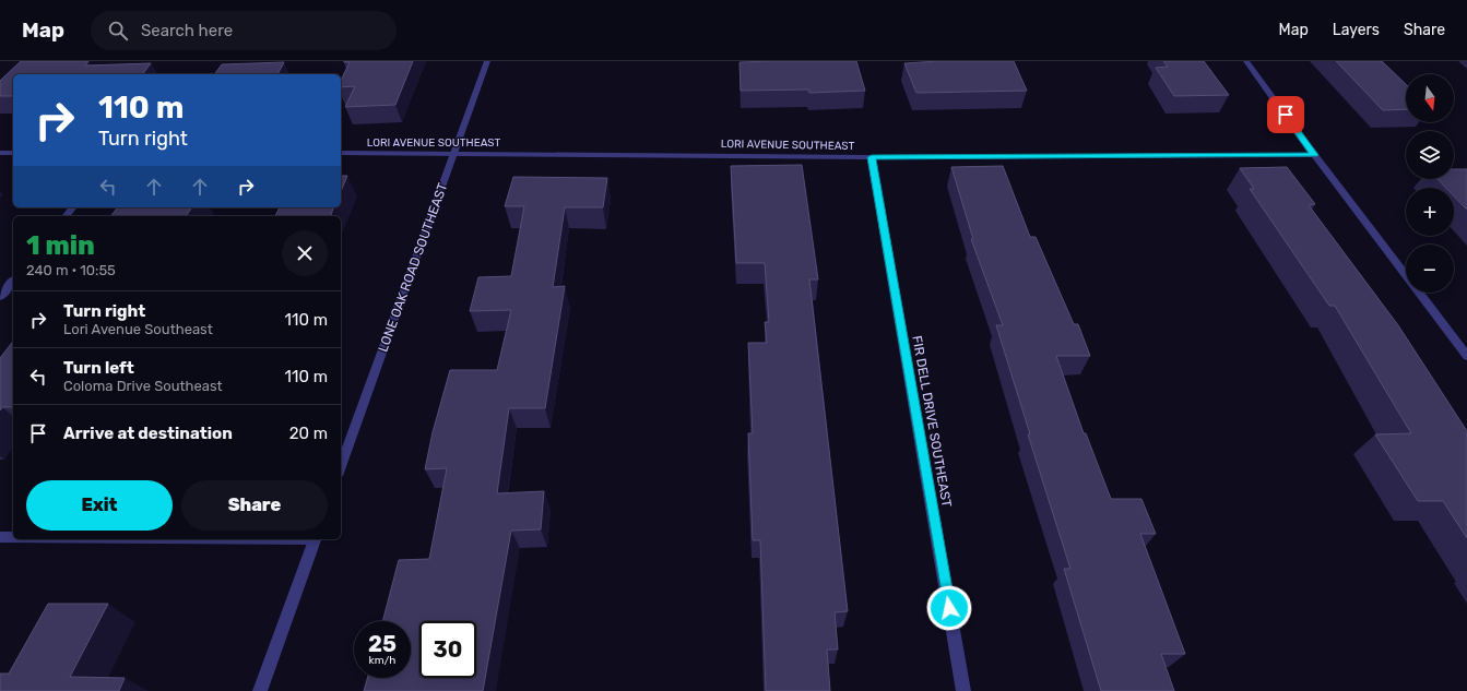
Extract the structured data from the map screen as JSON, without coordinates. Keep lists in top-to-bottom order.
{
  "streets": {
    "street": ["LORI AVENUE SOUTHEAST", "LONE OAK ROAD SOUTHEAST", "FIR DELL DRIVE SOUTHEAST"]
  },
  "crossings": [
    ["LORI AVENUE SOUTHEAST", "LONE OAK ROAD SOUTHEAST"],
    ["LORI AVENUE SOUTHEAST", "FIR DELL DRIVE SOUTHEAST"]
  ],
  "north": "bottom",
  "page": {
    "header": "Map",
    "search": "Search here",
    "nav": ["Map", "Layers", "Share"],
    "map_buttons": ["+", "−"],
    "turn": ["110 m", "Turn right"],
    "heading": ["1 min", "240 m · 10:55"],
    "list": [
      {
        "name": "Turn right",
        "note": "Lori Avenue Southeast",
        "value": "110 m"
      },
      {
        "name": "Turn left",
        "note": "Coloma Drive Southeast",
        "value": "110 m"
      },
      {
        "name": "Arrive at destination",
        "value": "20 m"
      }
    ],
    "buttons": ["Exit", "Share"],
    "speed": "25 km/h",
    "limit": "30"
  }
}
